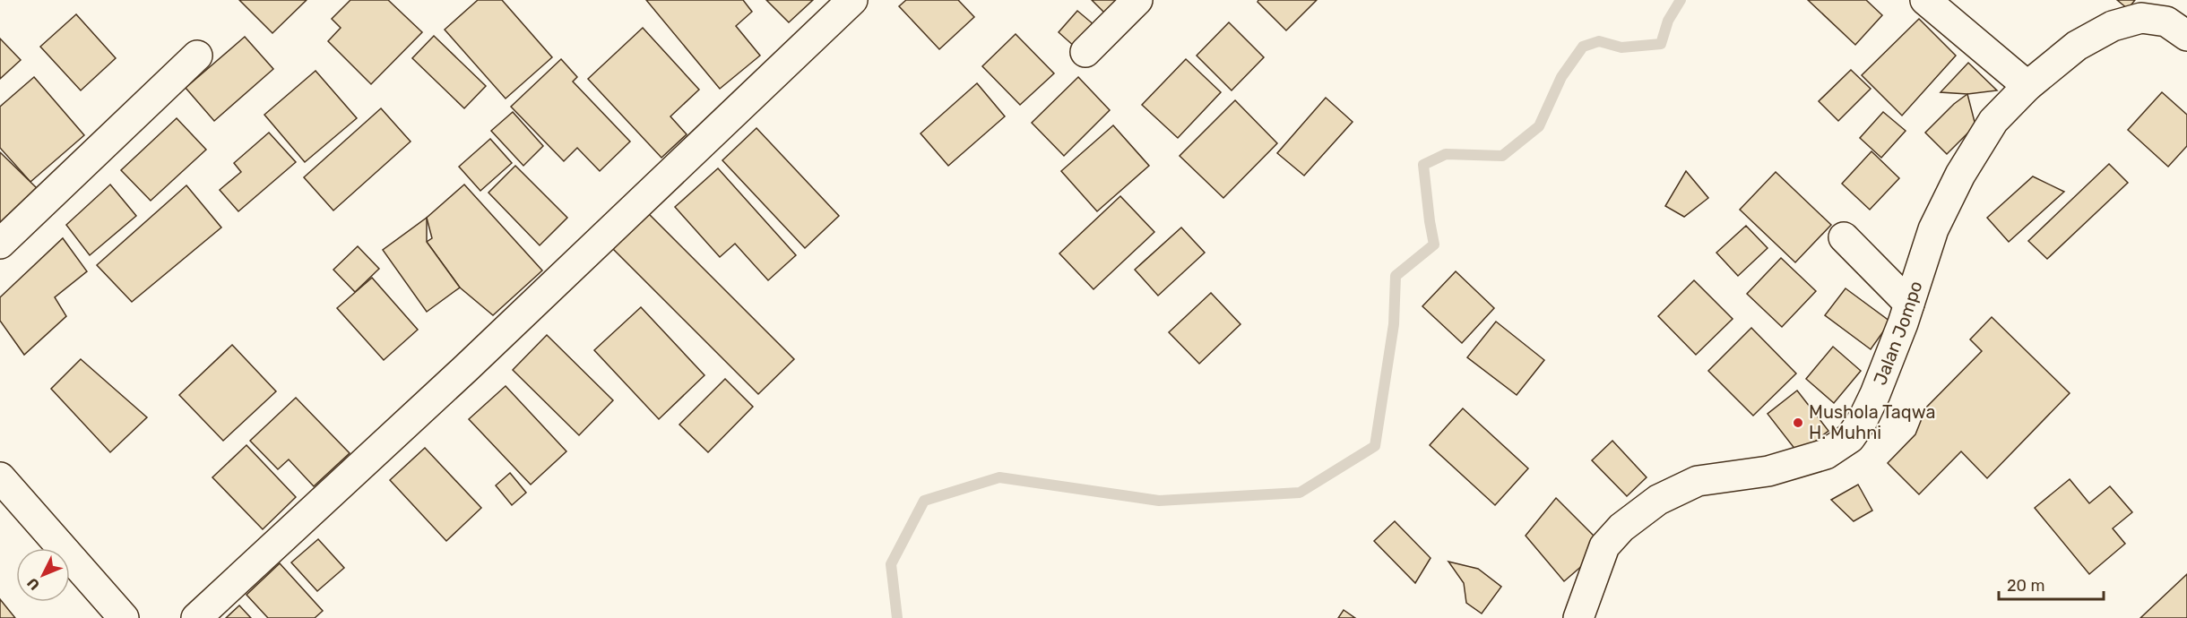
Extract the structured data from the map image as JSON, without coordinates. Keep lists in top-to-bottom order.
{
  "streets": {
    "street": ["Jalan Jompo"]
  },
  "places": ["Mushola Taqwa H. Muhni"],
  "scale_bar": "20 m",
  "north": "bottom left"
}
